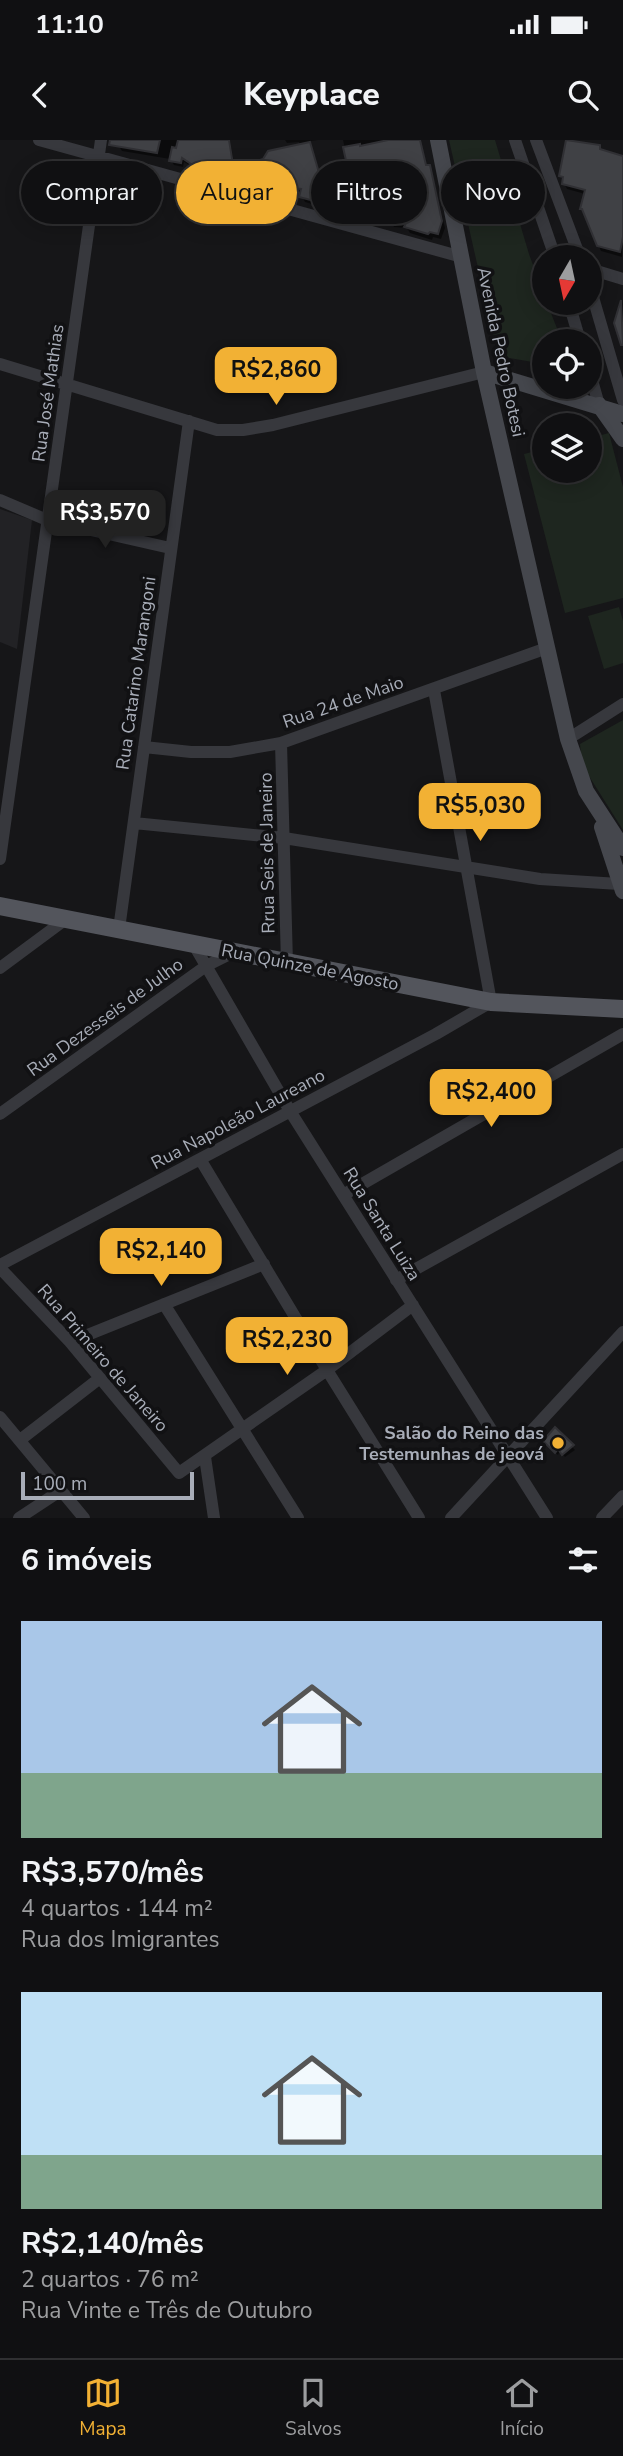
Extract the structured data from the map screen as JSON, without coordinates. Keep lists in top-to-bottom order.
{
  "streets": {
    "main road": ["Avenida Pedro Botesi", "Rua Quinze de Agosto"],
    "street": [
      "Rua José Mathias",
      "Rua Catarino Marangoni",
      "Rua 24 de Maio",
      "Rrua Seis de Janeiro",
      "Rua Dezesseis de Julho",
      "Rua Napoleão Laureano",
      "Rua Santa Luiza",
      "Rua Primeiro de Janeiro"
    ]
  },
  "crossings": [
    ["Avenida Pedro Botesi", "Rua 24 de Maio"],
    ["Rua Catarino Marangoni", "Rua 24 de Maio"],
    ["Rua Catarino Marangoni", "Rua Quinze de Agosto"],
    ["Rua 24 de Maio", "Rrua Seis de Janeiro"],
    ["Rrua Seis de Janeiro", "Rua Quinze de Agosto"],
    ["Rua Quinze de Agosto", "Rua Dezesseis de Julho"],
    ["Rua Quinze de Agosto", "Rua Napoleão Laureano"],
    ["Rua Quinze de Agosto", "Rua Santa Luiza"],
    ["Rua Dezesseis de Julho", "Rua Santa Luiza"],
    ["Rua Napoleão Laureano", "Rua Santa Luiza"],
    ["Rua Napoleão Laureano", "Rua Primeiro de Janeiro"]
  ],
  "places": ["Salão do Reino das Testemunhas de jeová"],
  "scale_bar": "100 m",
  "north": "bottom",
  "page": {
    "status": "11:10",
    "header": "Keyplace",
    "chip": [
      "Comprar",
      "Alugar",
      "Filtros",
      "Novo"
    ],
    "price": [
      "R$2,860",
      "R$3,570",
      "R$5,030",
      "R$2,400",
      "R$2,140",
      "R$2,230"
    ],
    "scale": "100 m",
    "heading": "6 imóveis",
    "list": [
      {
        "name": "R$3,570/mês",
        "note": "4 quartos · 144 m² · Rua dos Imigrantes"
      },
      {
        "name": "R$2,140/mês",
        "note": "2 quartos · 76 m² · Rua Vinte e Três de Outubro"
      }
    ],
    "tabs": ["Mapa", "Salvos", "Início"]
  }
}
